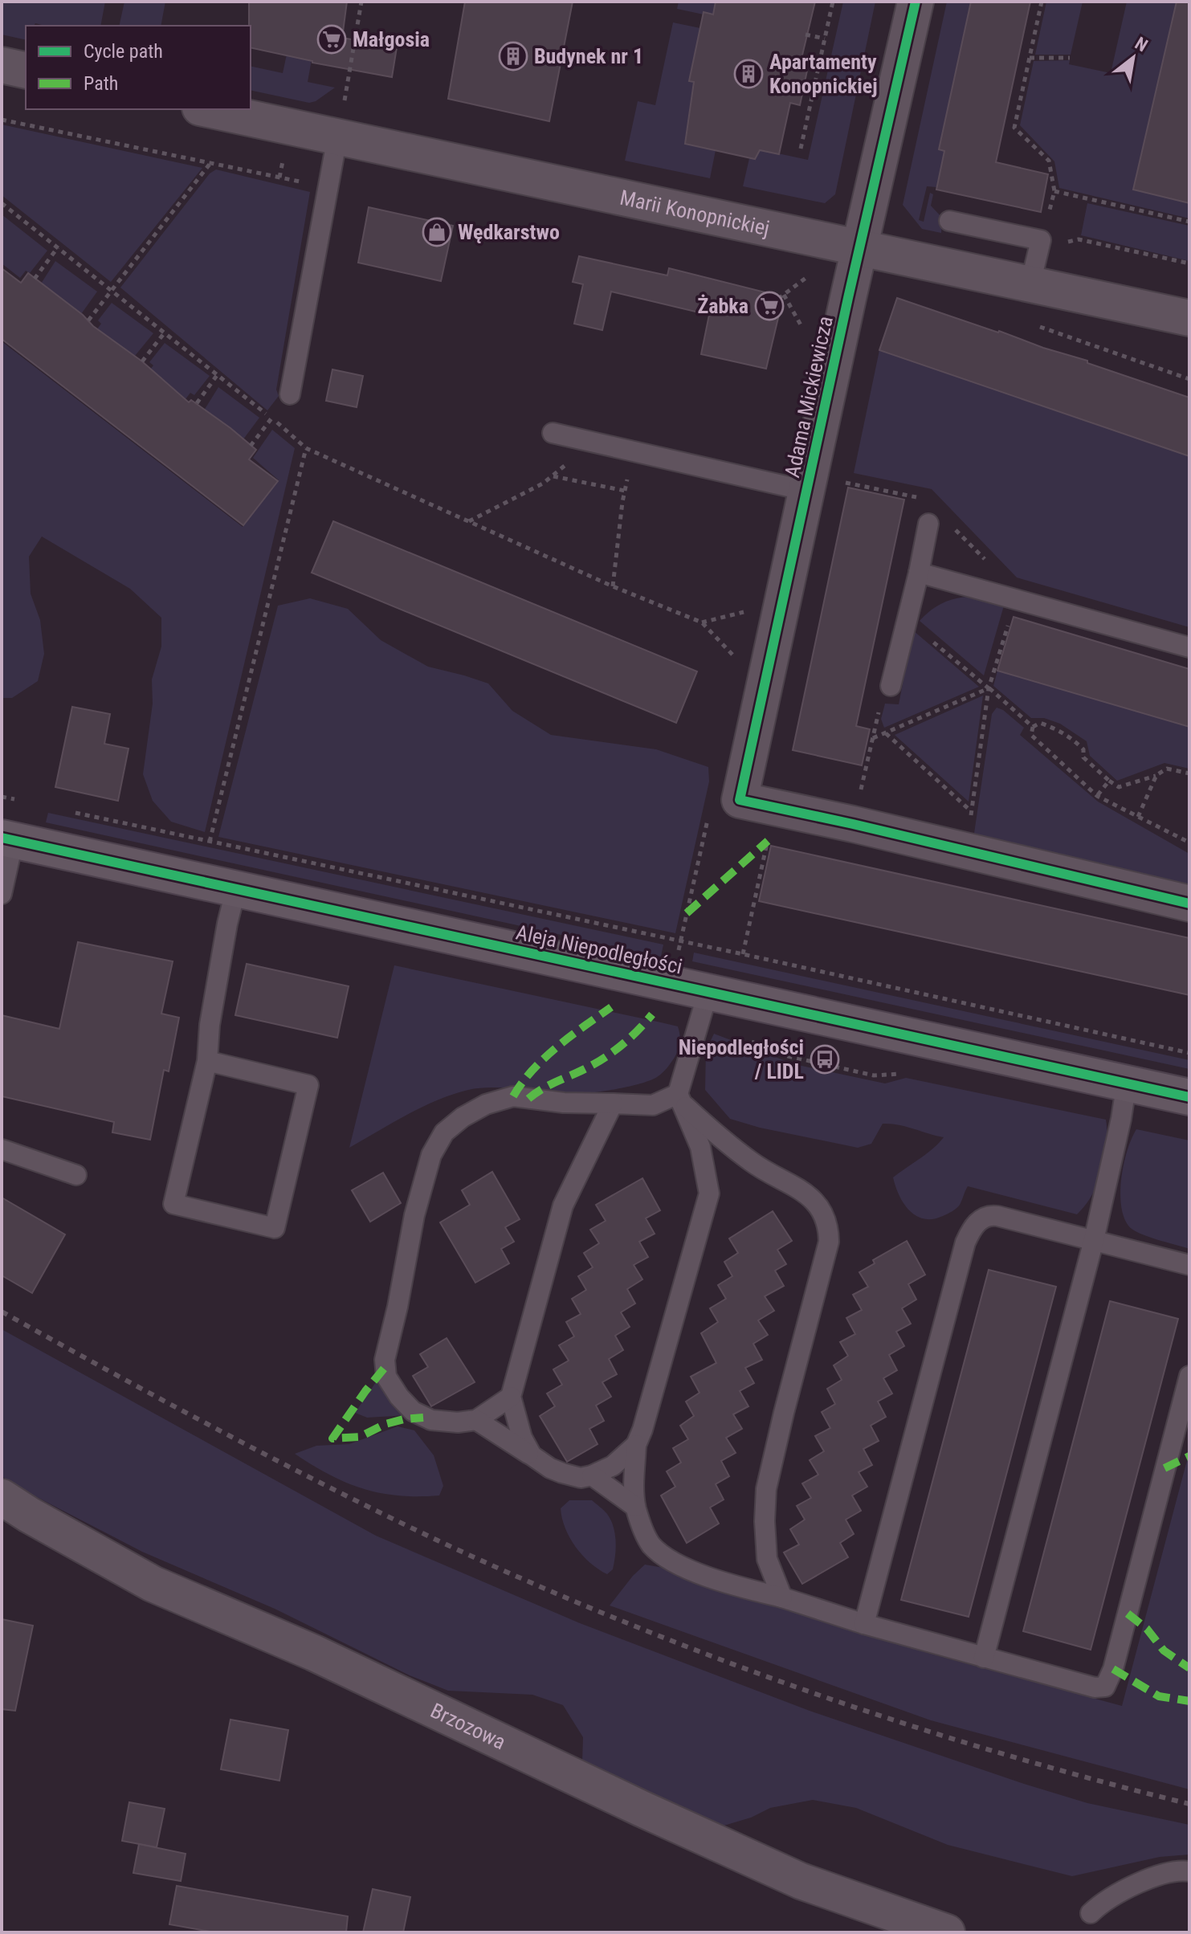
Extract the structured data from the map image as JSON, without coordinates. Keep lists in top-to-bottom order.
{
  "streets": {
    "street": [
      "Marii Konopnickiej",
      "Adama Mickiewicza",
      "Aleja Niepodległości",
      "Brzozowa"
    ]
  },
  "crossings": [
    ["Marii Konopnickiej", "Adama Mickiewicza"]
  ],
  "places": {
    "supermarket": ["Małgosia", "Żabka"],
    "building": ["Budynek nr 1", "Apartamenty Konopnickiej"],
    "shop": ["Wędkarstwo"],
    "bus stop": ["Niepodległości / LIDL"]
  },
  "legend": ["Cycle path", "Path"],
  "north": "top right"
}
